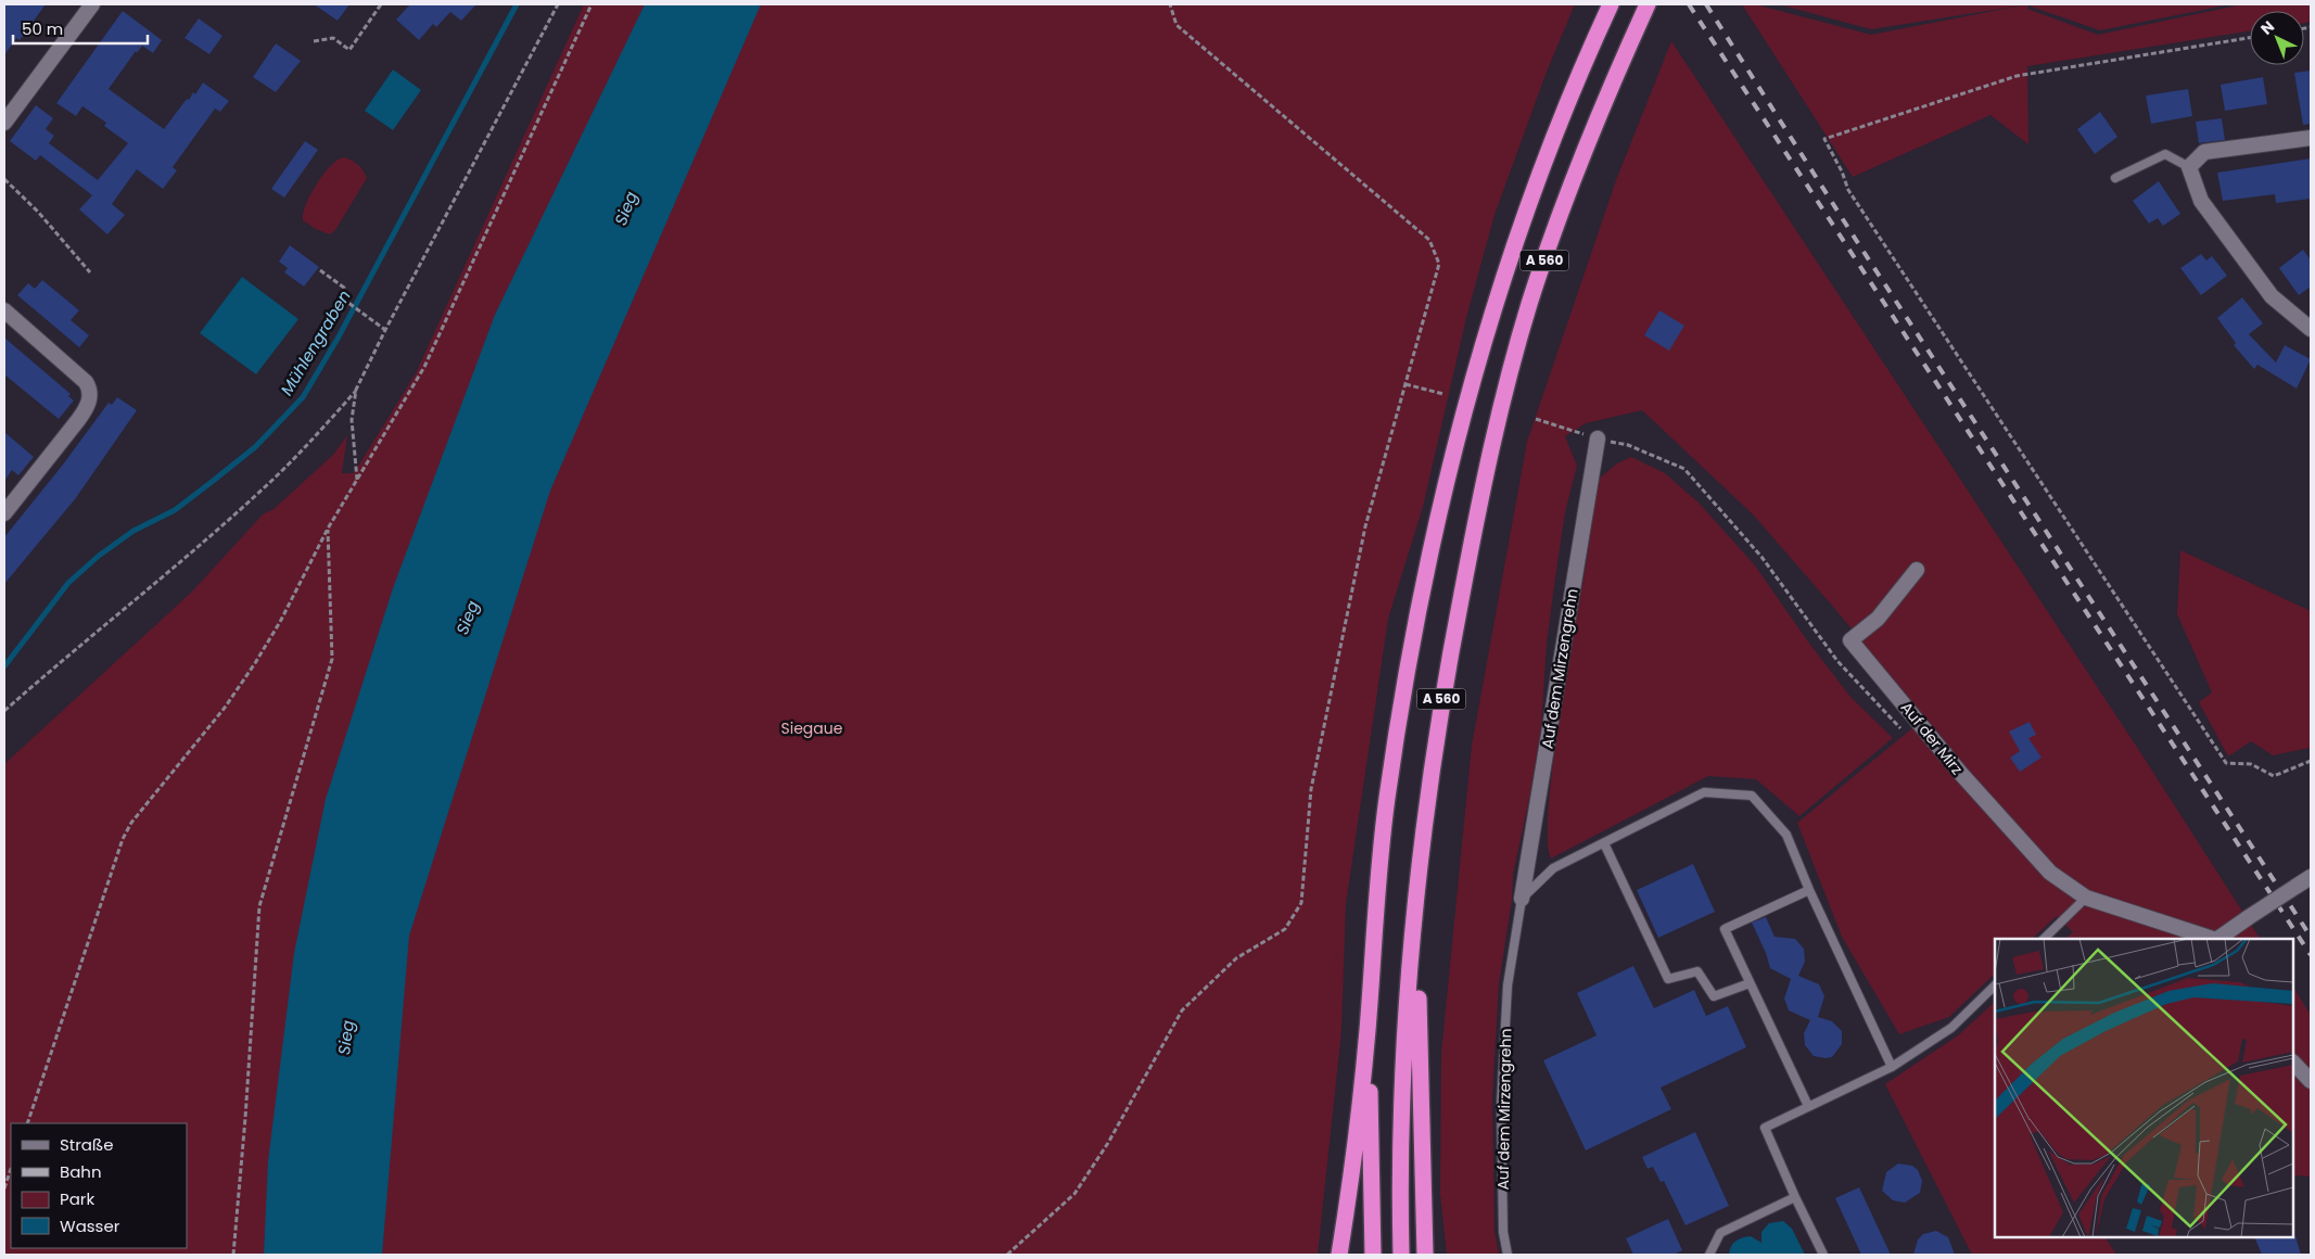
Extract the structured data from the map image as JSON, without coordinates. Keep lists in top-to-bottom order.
{
  "streets": {
    "highway": ["A 560"],
    "street": ["Auf dem Mirzengrehn", "Auf der Mirz"]
  },
  "water": ["Sieg", "Mühlengraben"],
  "parks": ["Siegaue"],
  "legend": [
    "Straße",
    "Bahn",
    "Park",
    "Wasser"
  ],
  "scale_bar": "50 m",
  "north": "top left"
}
